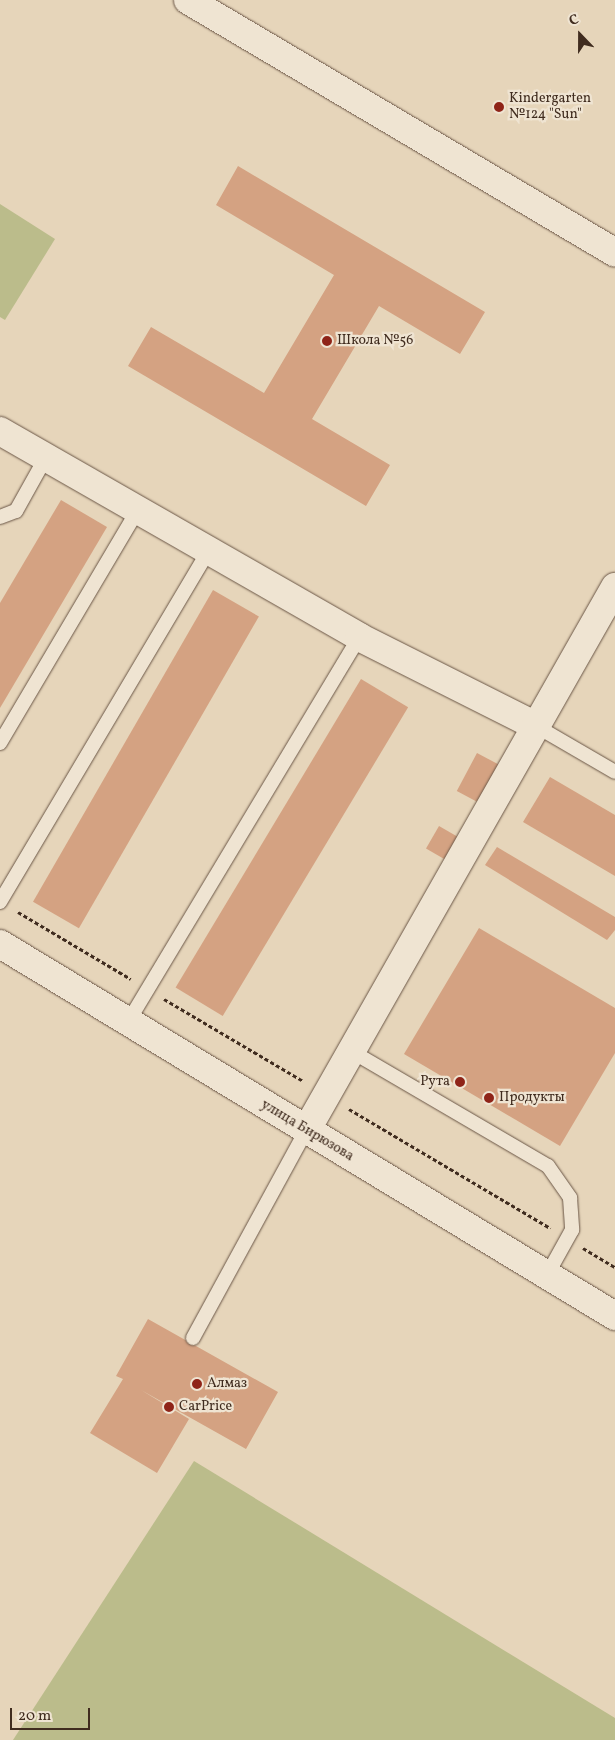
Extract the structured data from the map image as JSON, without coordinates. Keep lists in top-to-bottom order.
{
  "streets": {
    "street": ["улица Бирюзова"]
  },
  "places": [
    "Kindergarten №124 \"Sun\"",
    "Школа №56",
    "Рута",
    "Продукты",
    "Алмаз",
    "CarPrice"
  ],
  "scale_bar": "20 m",
  "north": "top"
}
